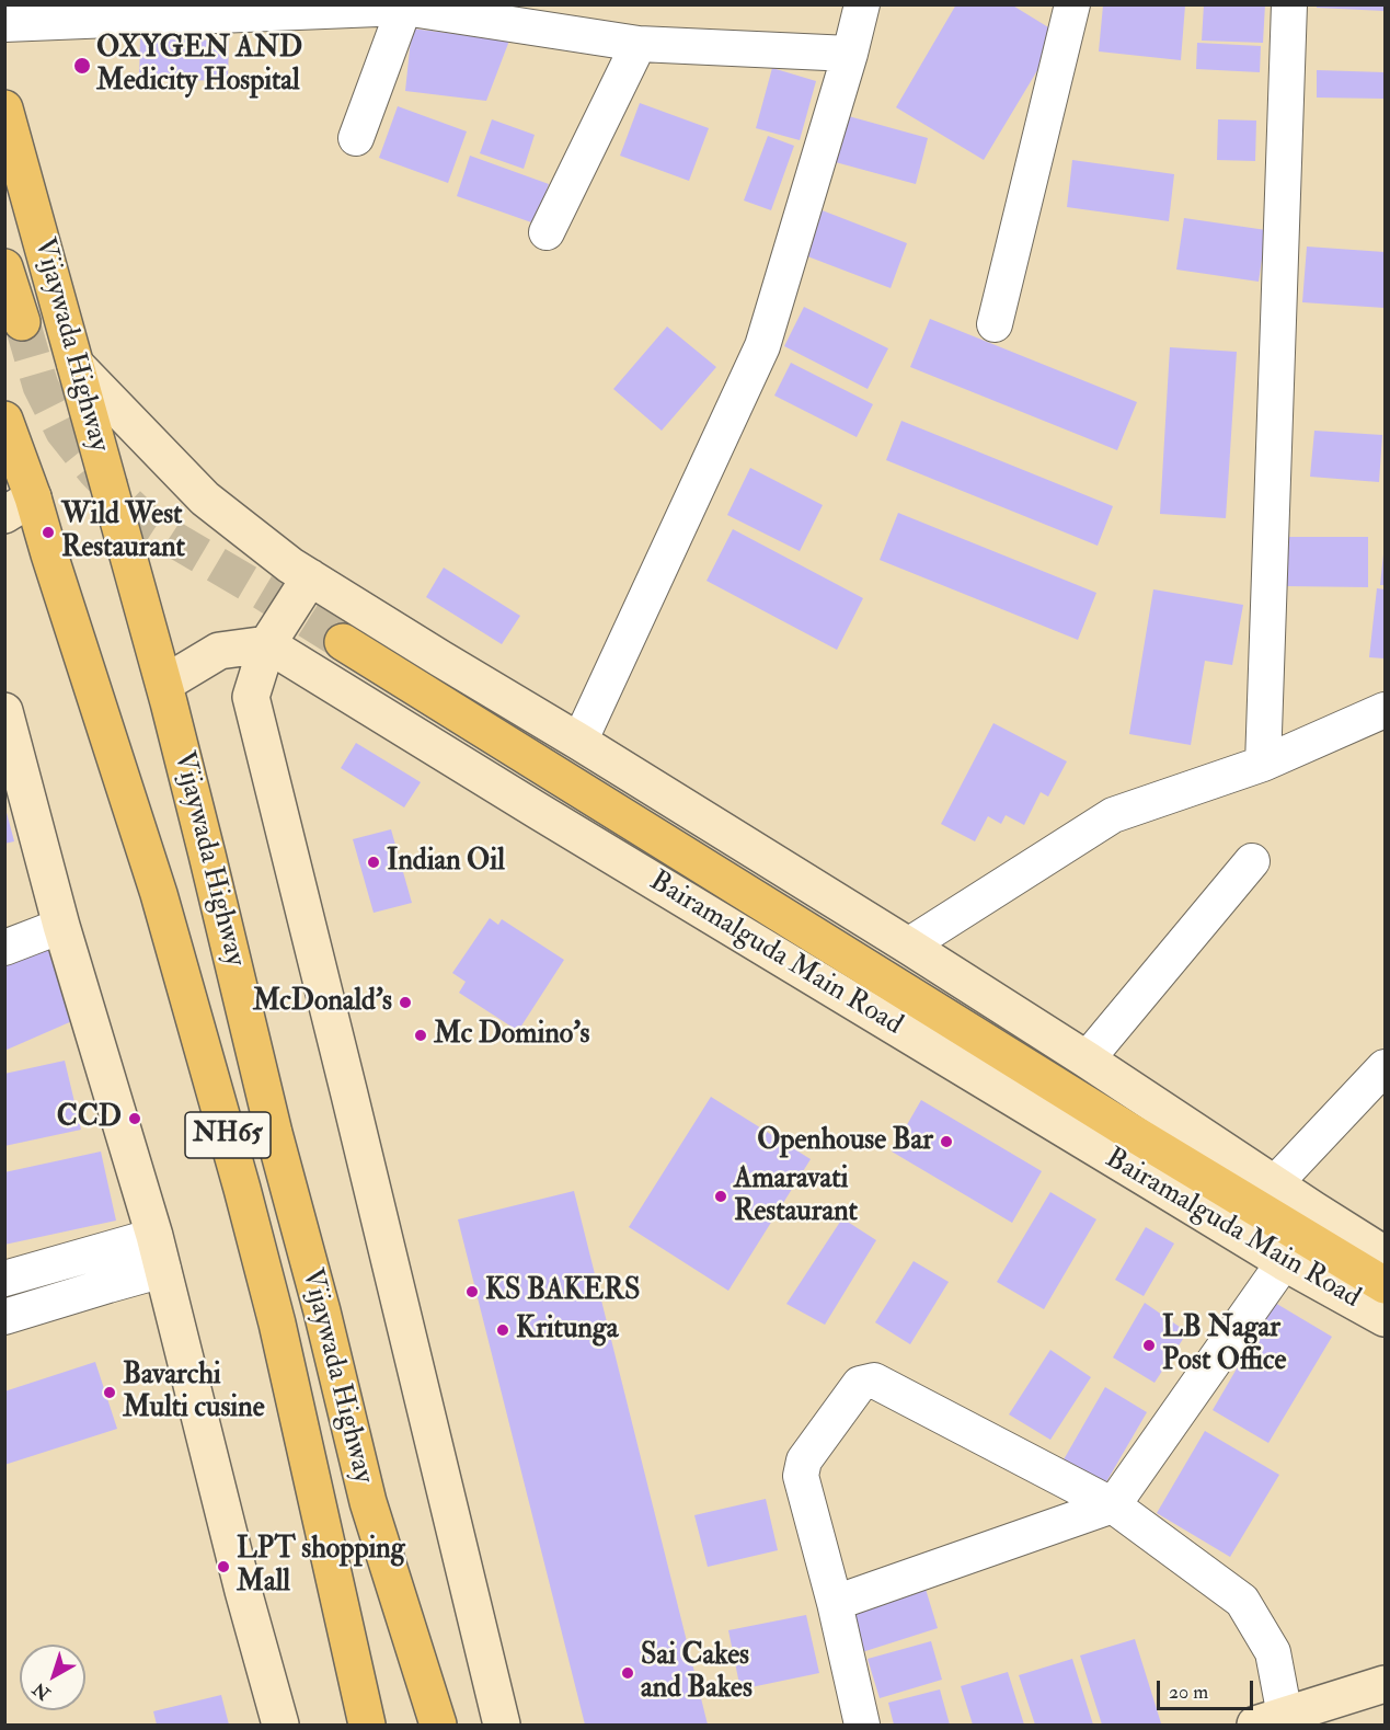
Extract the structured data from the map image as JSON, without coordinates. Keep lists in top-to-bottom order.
{
  "streets": {
    "highway": ["Vijaywada Highway", "NH65"],
    "main road": ["Bairamalguda Main Road"]
  },
  "crossings": [
    ["Vijaywada Highway", "NH65"]
  ],
  "places": [
    "OXYGEN AND Medicity Hospital",
    "Wild West Restaurant",
    "Indian Oil",
    "McDonald's",
    "Mc Domino's",
    "CCD",
    "Openhouse Bar",
    "Amaravati Restaurant",
    "KS BAKERS",
    "Kritunga",
    "LB Nagar Post Office",
    "Bavarchi Multi cusine",
    "LPT shopping Mall",
    "Sai Cakes and Bakes"
  ],
  "scale_bar": "20 m",
  "north": "bottom left"
}
